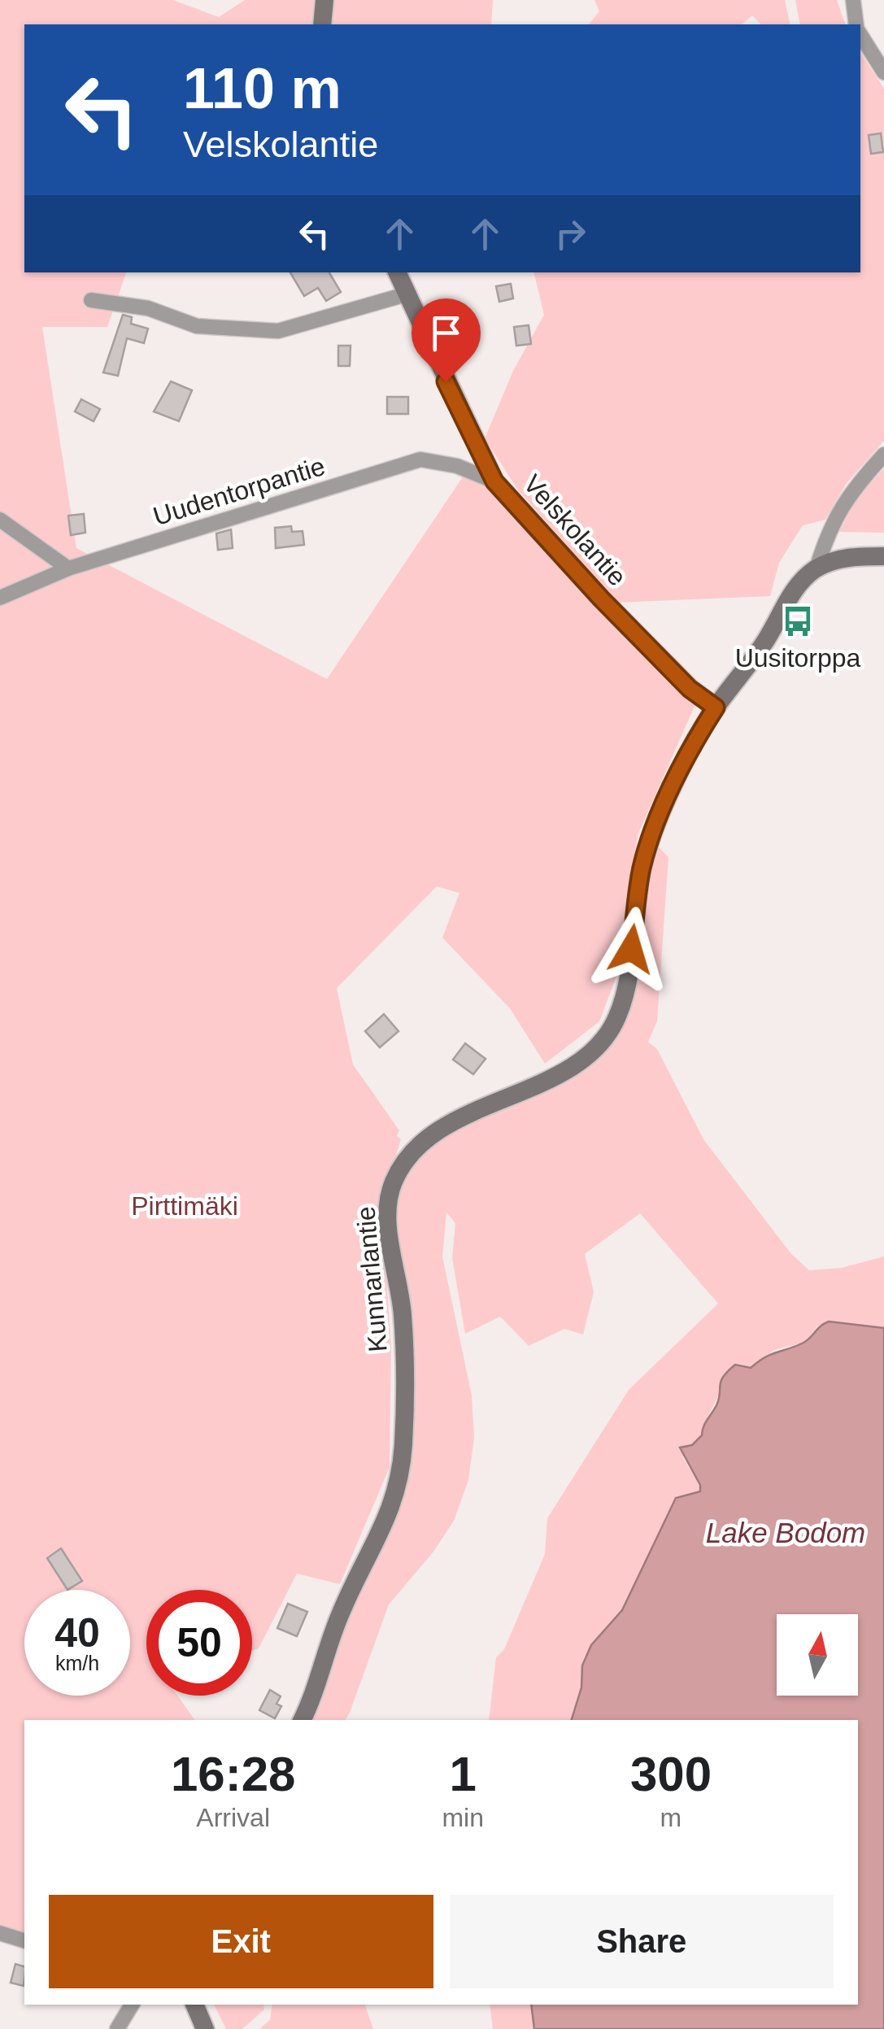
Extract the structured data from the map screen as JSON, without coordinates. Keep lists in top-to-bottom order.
{
  "streets": {
    "main road": ["Velskolantie", "Kunnarlantie"],
    "street": ["Uudentorpantie"]
  },
  "crossings": [
    ["Uudentorpantie", "Velskolantie"],
    ["Velskolantie", "Kunnarlantie"]
  ],
  "water": ["Lake Bodom"],
  "parks": ["Pirttimäki"],
  "places": {
    "bus stop": ["Uusitorppa"]
  },
  "north": "top",
  "page": {
    "turn": ["110 m", "Velskolantie"],
    "speed": "40 km/h",
    "limit": "50",
    "eta": [
      "16:28",
      "Arrival",
      "1",
      "min",
      "300",
      "m"
    ],
    "buttons": ["Exit", "Share"]
  }
}
